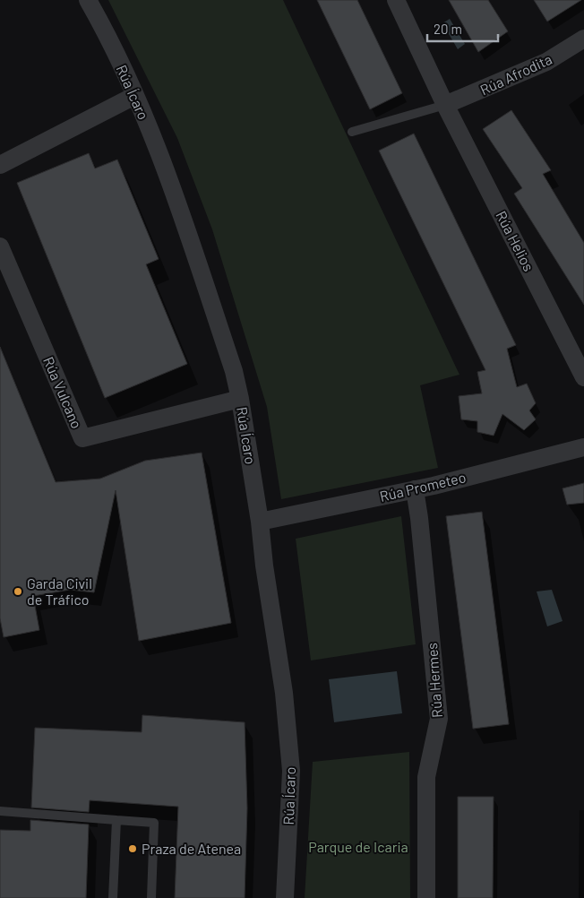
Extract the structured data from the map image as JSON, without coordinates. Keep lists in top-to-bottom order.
{
  "streets": {
    "street": [
      "Rúa Afrodita",
      "Rúa Ícaro",
      "Rúa Helios",
      "Rúa Vulcano",
      "Rúa Prometeo",
      "Rúa Hermes"
    ]
  },
  "crossings": [
    ["Rúa Afrodita", "Rúa Helios"],
    ["Rúa Ícaro", "Rúa Vulcano"],
    ["Rúa Ícaro", "Rúa Prometeo"],
    ["Rúa Prometeo", "Rúa Hermes"]
  ],
  "parks": ["Parque de Icaria"],
  "places": ["Garda Civil de Tráfico", "Praza de Atenea"],
  "scale_bar": "20 m"
}
